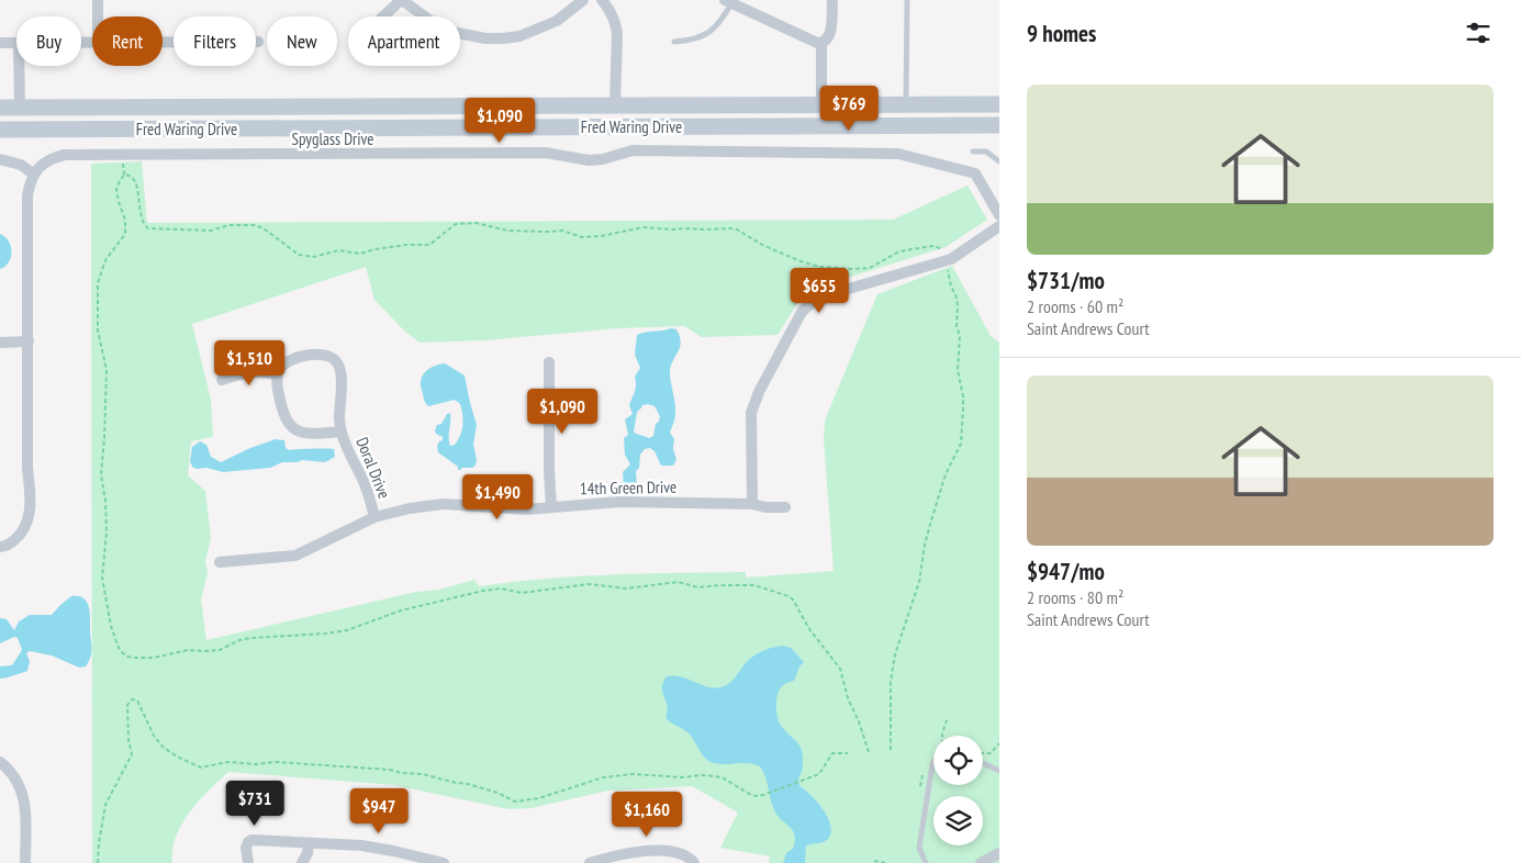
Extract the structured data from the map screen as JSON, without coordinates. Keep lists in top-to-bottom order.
{
  "streets": {
    "main road": ["Fred Waring Drive"],
    "street": ["Spyglass Drive", "Doral Drive", "14th Green Drive"]
  },
  "crossings": [
    ["Doral Drive", "14th Green Drive"]
  ],
  "page": {
    "heading": "9 homes",
    "chip": [
      "Buy",
      "Rent",
      "Filters",
      "New",
      "Apartment"
    ],
    "list": [
      {
        "name": "$731/mo",
        "note": "2 rooms · 60 m² · Saint Andrews Court"
      },
      {
        "name": "$947/mo",
        "note": "2 rooms · 80 m² · Saint Andrews Court"
      }
    ],
    "price": [
      "$769",
      "$1,090",
      "$655",
      "$1,510",
      "$1,090",
      "$1,490",
      "$731",
      "$947",
      "$1,160"
    ]
  }
}
